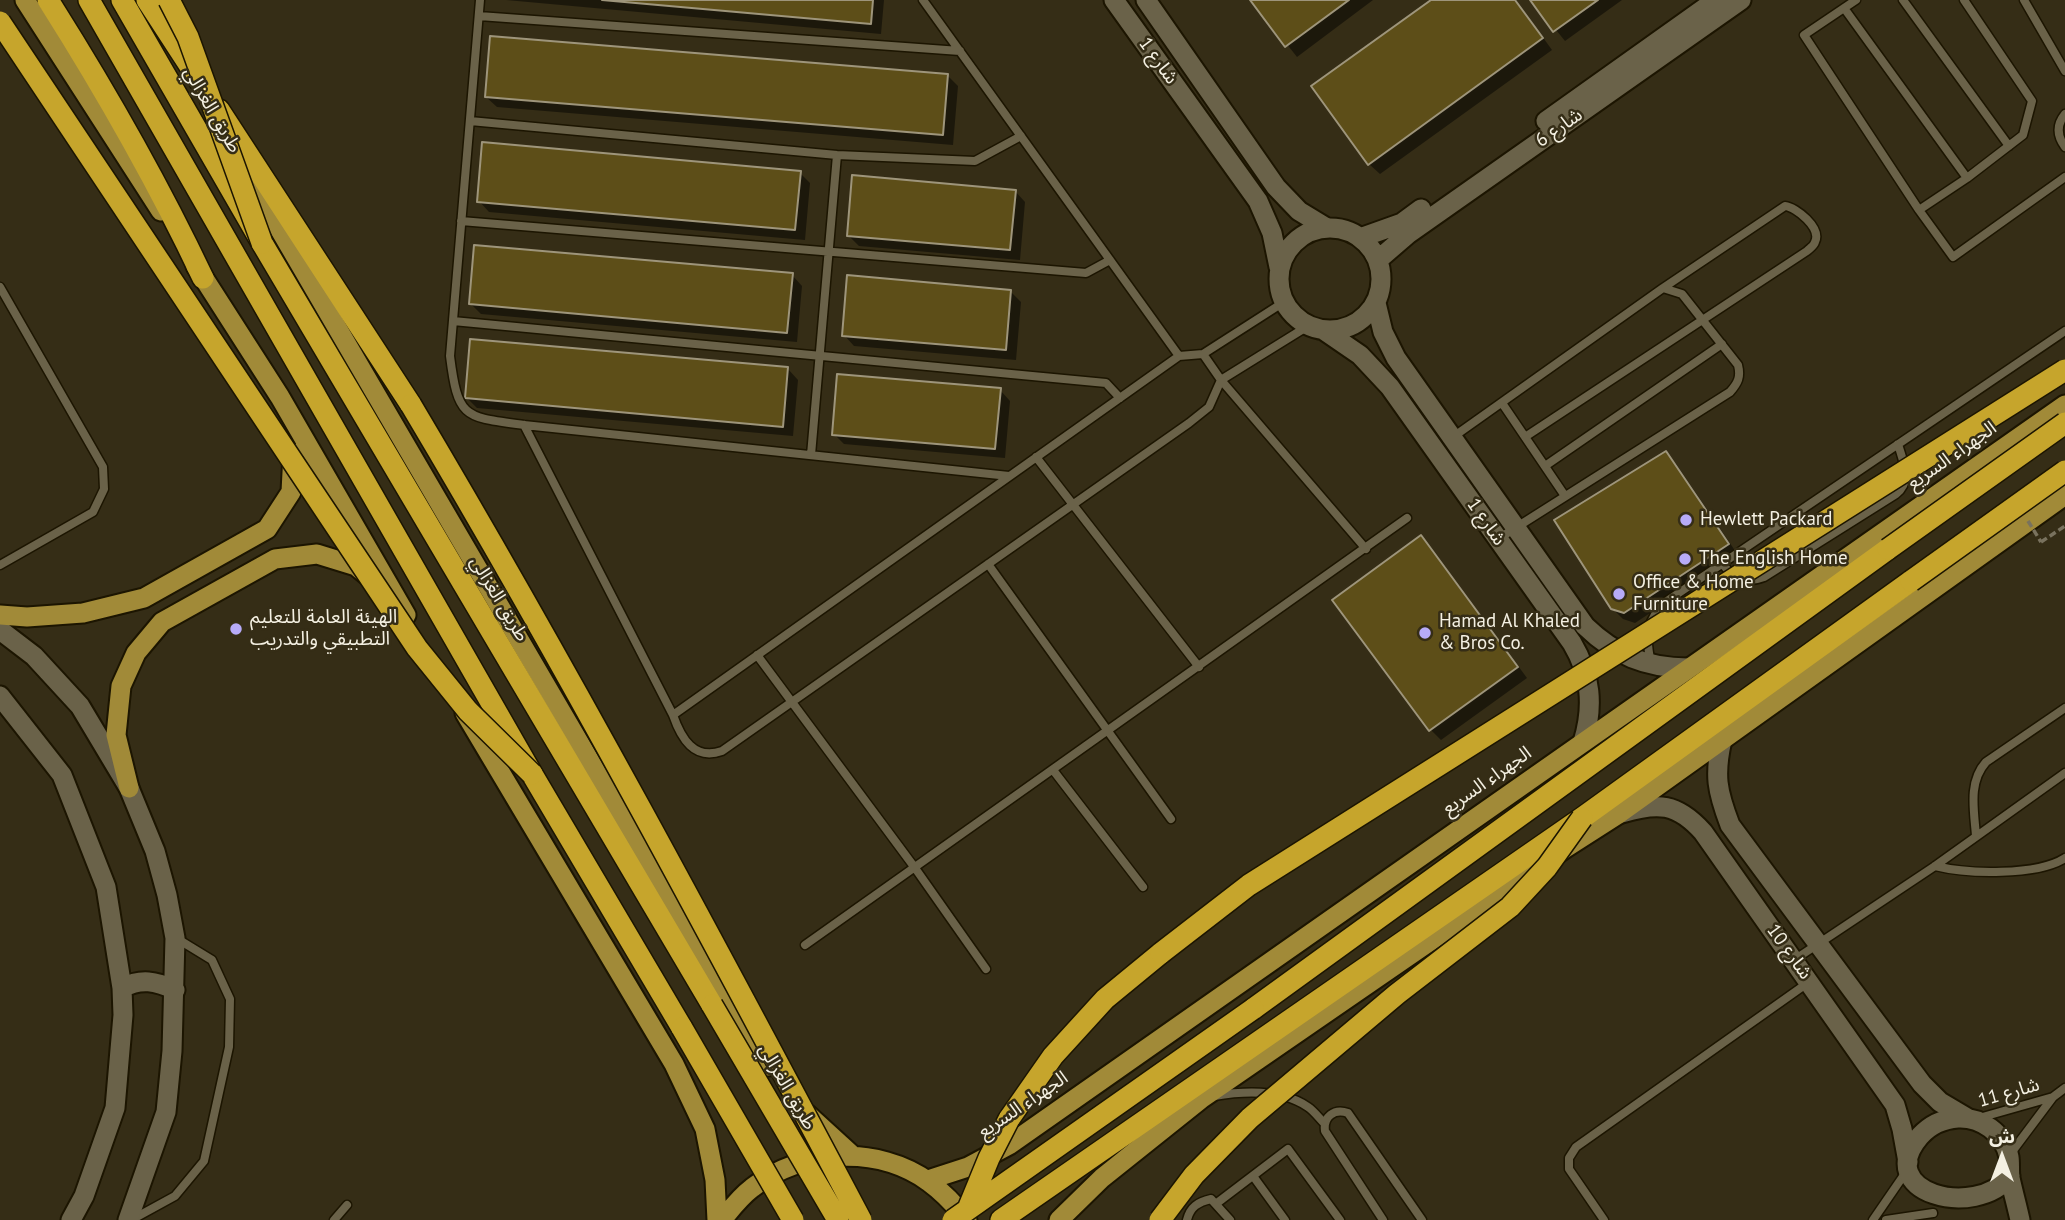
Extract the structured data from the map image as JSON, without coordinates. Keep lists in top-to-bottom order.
{
  "streets": {
    "highway": ["طريق الغزالي", "الجهراء السريع"],
    "street": ["شارع 1", "شارع 6", "شارع 10"],
    "lane": ["شارع 11"]
  },
  "crossings": [
    ["شارع 1", "شارع 6"],
    ["شارع 1", "الجهراء السريع"],
    ["شارع 10", "شارع 11"]
  ],
  "places": [
    "Hewlett Packard",
    "The English Home",
    "Office & Home Furniture",
    "الهيئة العامة للتعليم التطبيقي والتدريب",
    "Hamad Al Khaled & Bros Co."
  ],
  "north": "top"
}
